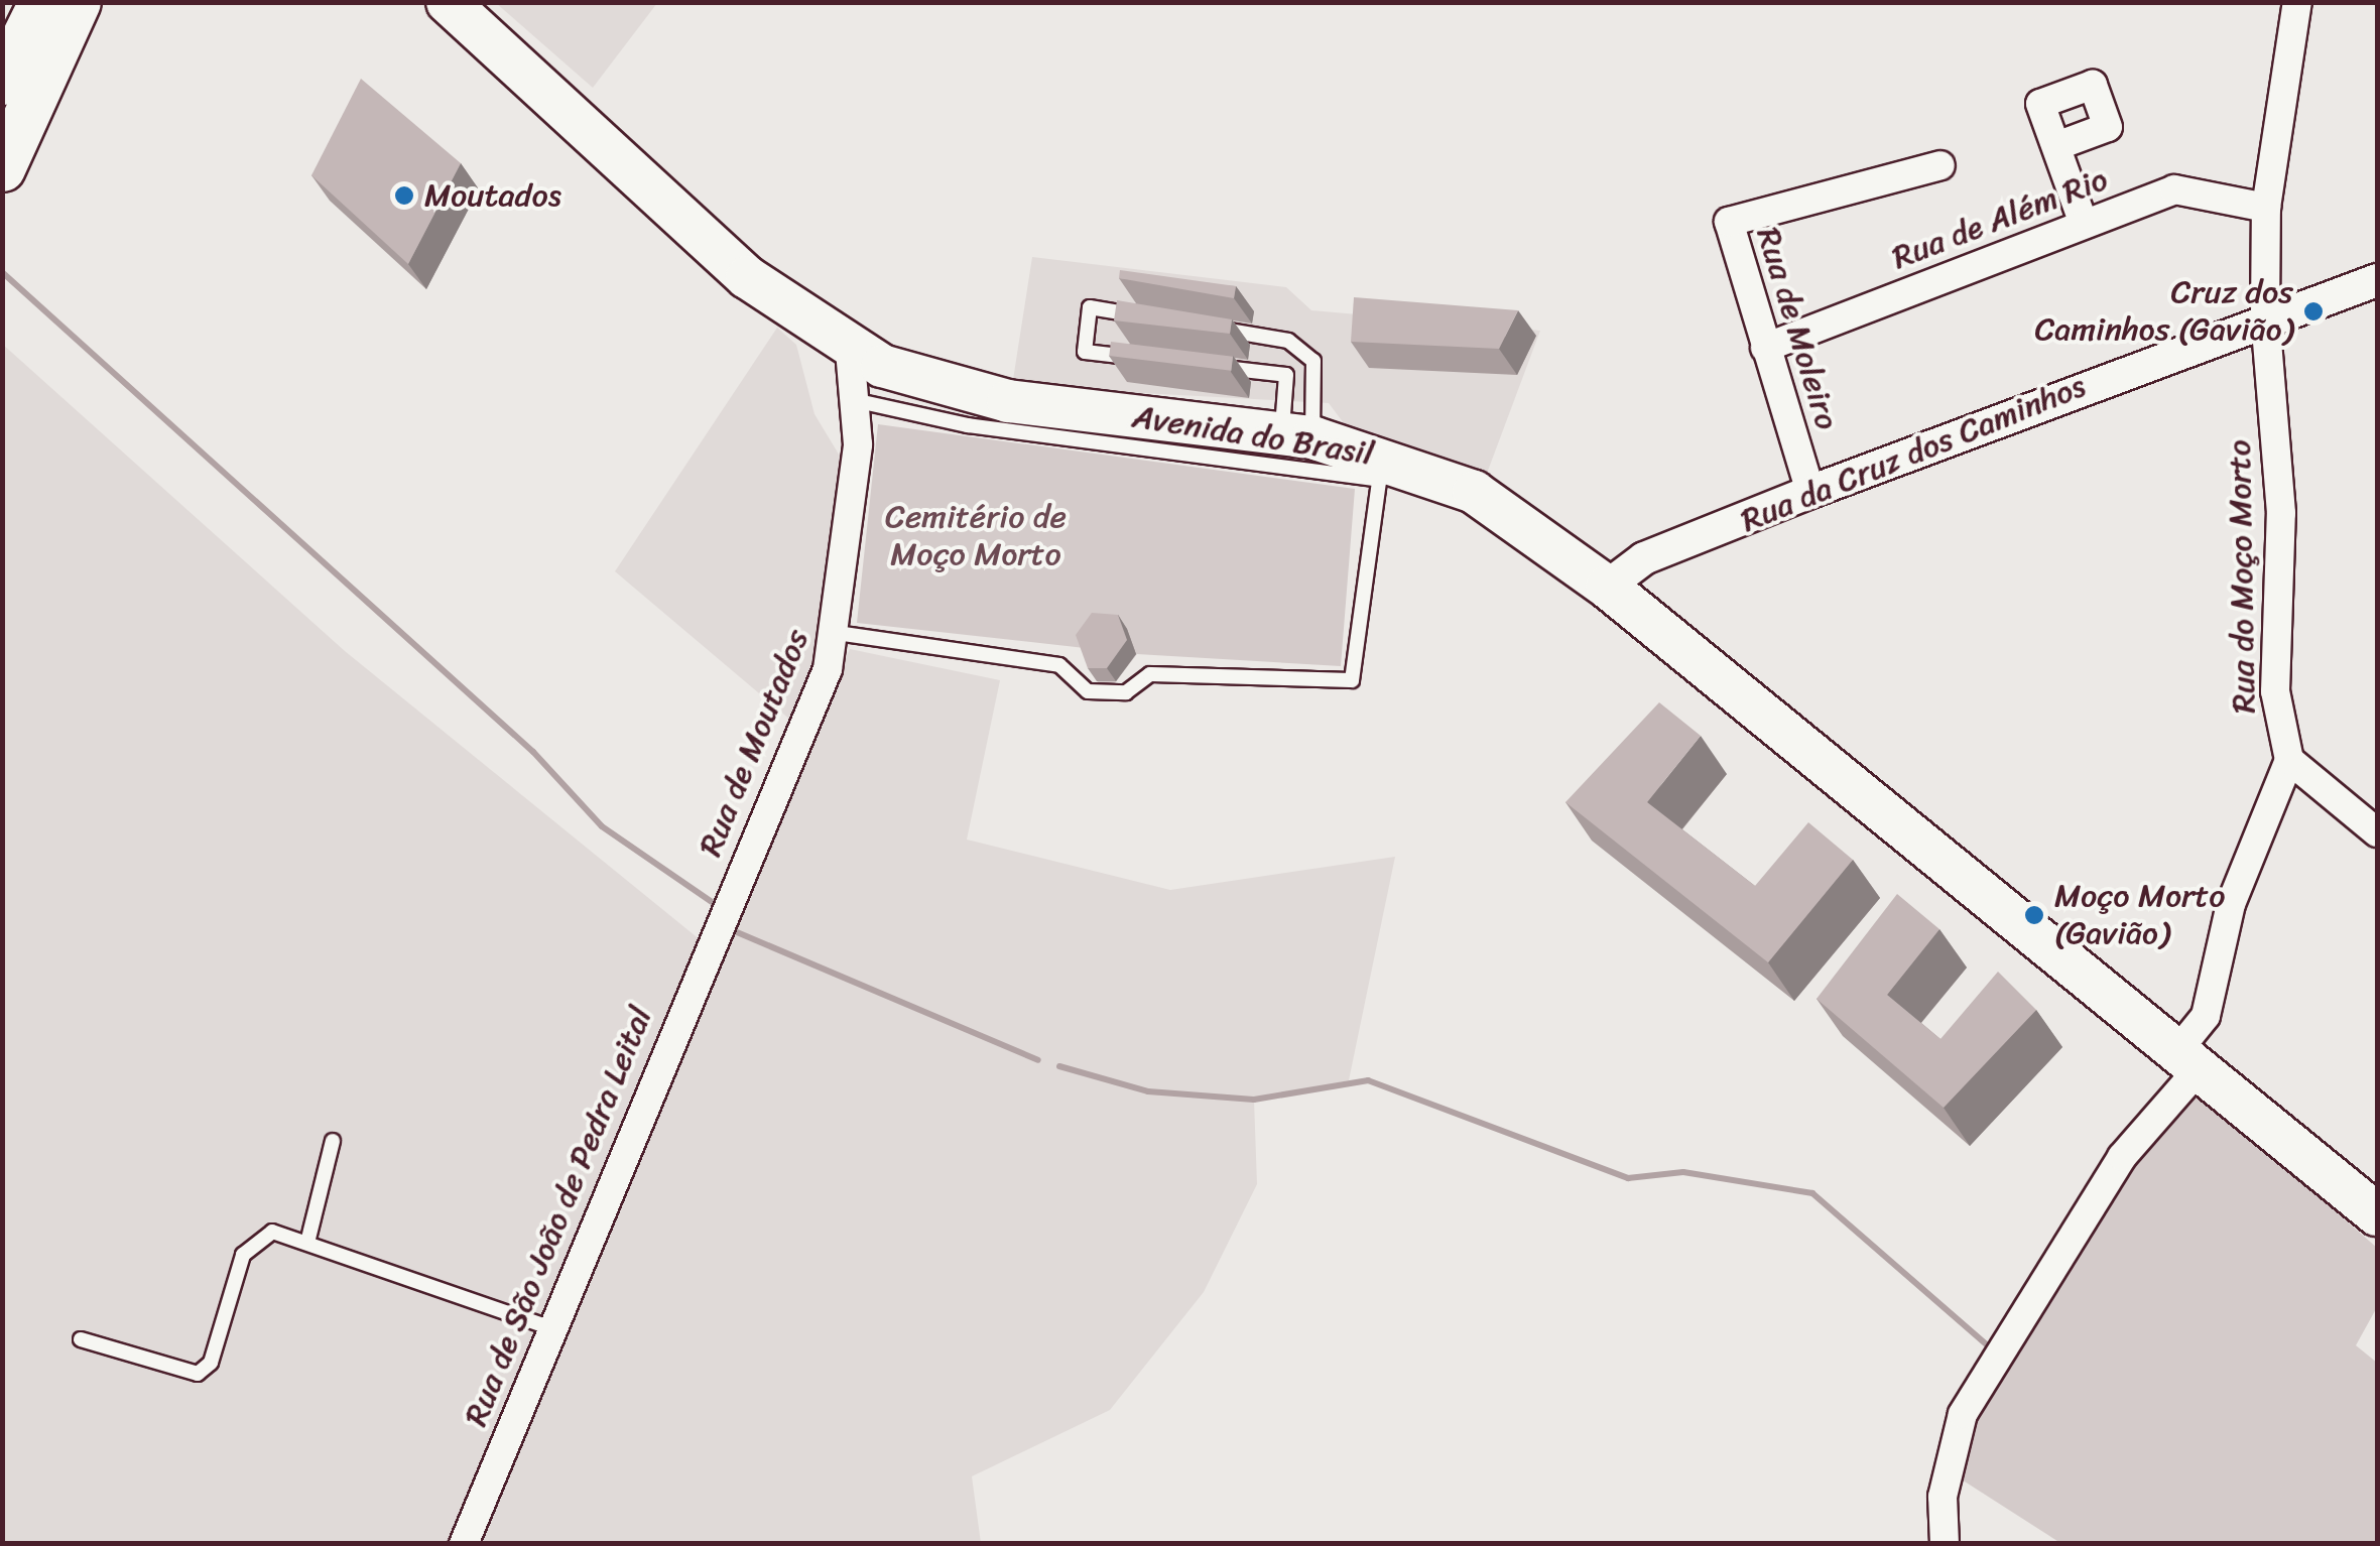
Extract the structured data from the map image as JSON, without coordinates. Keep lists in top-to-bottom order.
{
  "streets": {
    "main road": ["Avenida do Brasil"],
    "street": [
      "Rua de Além Rio",
      "Rua de Moleiro",
      "Rua da Cruz dos Caminhos",
      "Rua do Moço Morto",
      "Rua de Moutados",
      "Rua de São João de Pedra Leital"
    ]
  },
  "crossings": [
    ["Rua de Além Rio", "Rua de Moleiro"],
    ["Rua de Além Rio", "Rua do Moço Morto"],
    ["Rua de Moleiro", "Rua da Cruz dos Caminhos"],
    ["Avenida do Brasil", "Rua da Cruz dos Caminhos"],
    ["Avenida do Brasil", "Rua de Moutados"],
    ["Rua da Cruz dos Caminhos", "Rua do Moço Morto"],
    ["Rua de Moutados", "Rua de São João de Pedra Leital"]
  ],
  "parks": ["Cemitério de Moço Morto"],
  "places": ["Moutados", "Cruz dos Caminhos (Gavião)", "Moço Morto (Gavião)"]
}
